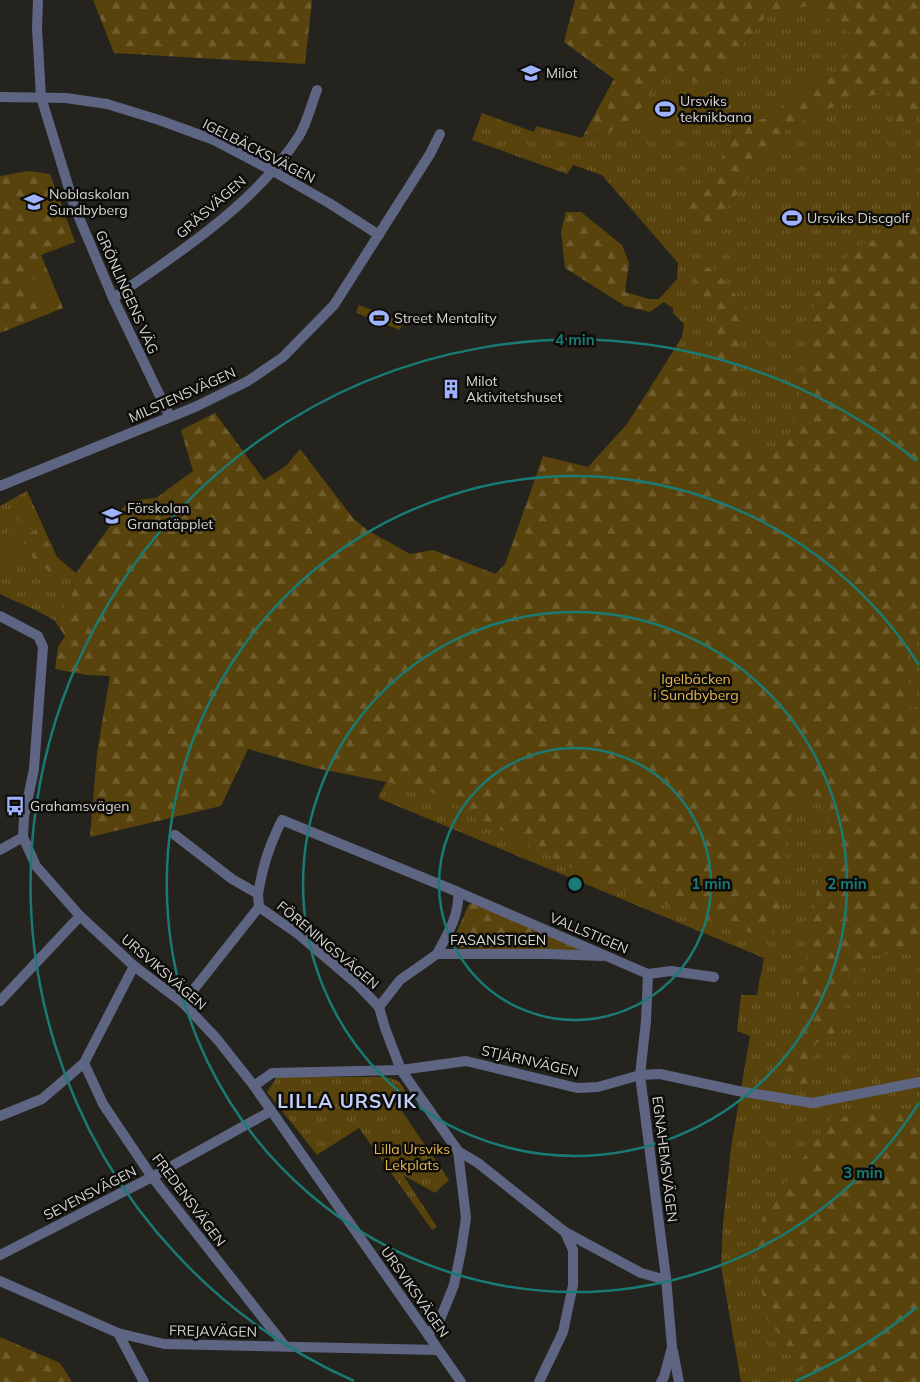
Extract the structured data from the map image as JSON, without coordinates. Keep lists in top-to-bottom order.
{
  "streets": {
    "street": [
      "IGELBÄCKSVÄGEN",
      "GRÄSVÄGEN",
      "GRÖNLINGENS VÄG",
      "MILSTENSVÄGEN",
      "VALLSTIGEN",
      "FASANSTIGEN",
      "FÖRENINGSVÄGEN",
      "URSVIKSVÄGEN",
      "STJÄRNVÄGEN",
      "EGNAHEMSVÄGEN",
      "SEVENSVÄGEN",
      "FREDENSVÄGEN",
      "FREJAVÄGEN"
    ]
  },
  "crossings": [
    ["IGELBÄCKSVÄGEN", "GRÄSVÄGEN"],
    ["IGELBÄCKSVÄGEN", "GRÖNLINGENS VÄG"],
    ["IGELBÄCKSVÄGEN", "MILSTENSVÄGEN"],
    ["GRÄSVÄGEN", "GRÖNLINGENS VÄG"],
    ["GRÖNLINGENS VÄG", "MILSTENSVÄGEN"],
    ["VALLSTIGEN", "FASANSTIGEN"],
    ["VALLSTIGEN", "FÖRENINGSVÄGEN"],
    ["VALLSTIGEN", "EGNAHEMSVÄGEN"],
    ["FASANSTIGEN", "FÖRENINGSVÄGEN"],
    ["FÖRENINGSVÄGEN", "STJÄRNVÄGEN"],
    ["FÖRENINGSVÄGEN", "EGNAHEMSVÄGEN"],
    ["URSVIKSVÄGEN", "STJÄRNVÄGEN"],
    ["URSVIKSVÄGEN", "SEVENSVÄGEN"],
    ["URSVIKSVÄGEN", "FREJAVÄGEN"],
    ["STJÄRNVÄGEN", "EGNAHEMSVÄGEN"],
    ["SEVENSVÄGEN", "FREDENSVÄGEN"],
    ["FREDENSVÄGEN", "FREJAVÄGEN"]
  ],
  "districts": ["LILLA URSVIK"],
  "parks": ["Igelbäcken i Sundbyberg", "Lilla Ursviks Lekplats"],
  "places": {
    "school or university": ["Milot", "Noblaskolan Sundbyberg", "Förskolan Granatäpplet"],
    "sports": ["Ursviks teknikbana", "Ursviks Discgolf", "Street Mentality"],
    "building": ["Milot Aktivitetshuset"],
    "bus stop": ["Grahamsvägen"]
  },
  "rings": [
    "4 min",
    "1 min",
    "2 min",
    "3 min"
  ]
}
